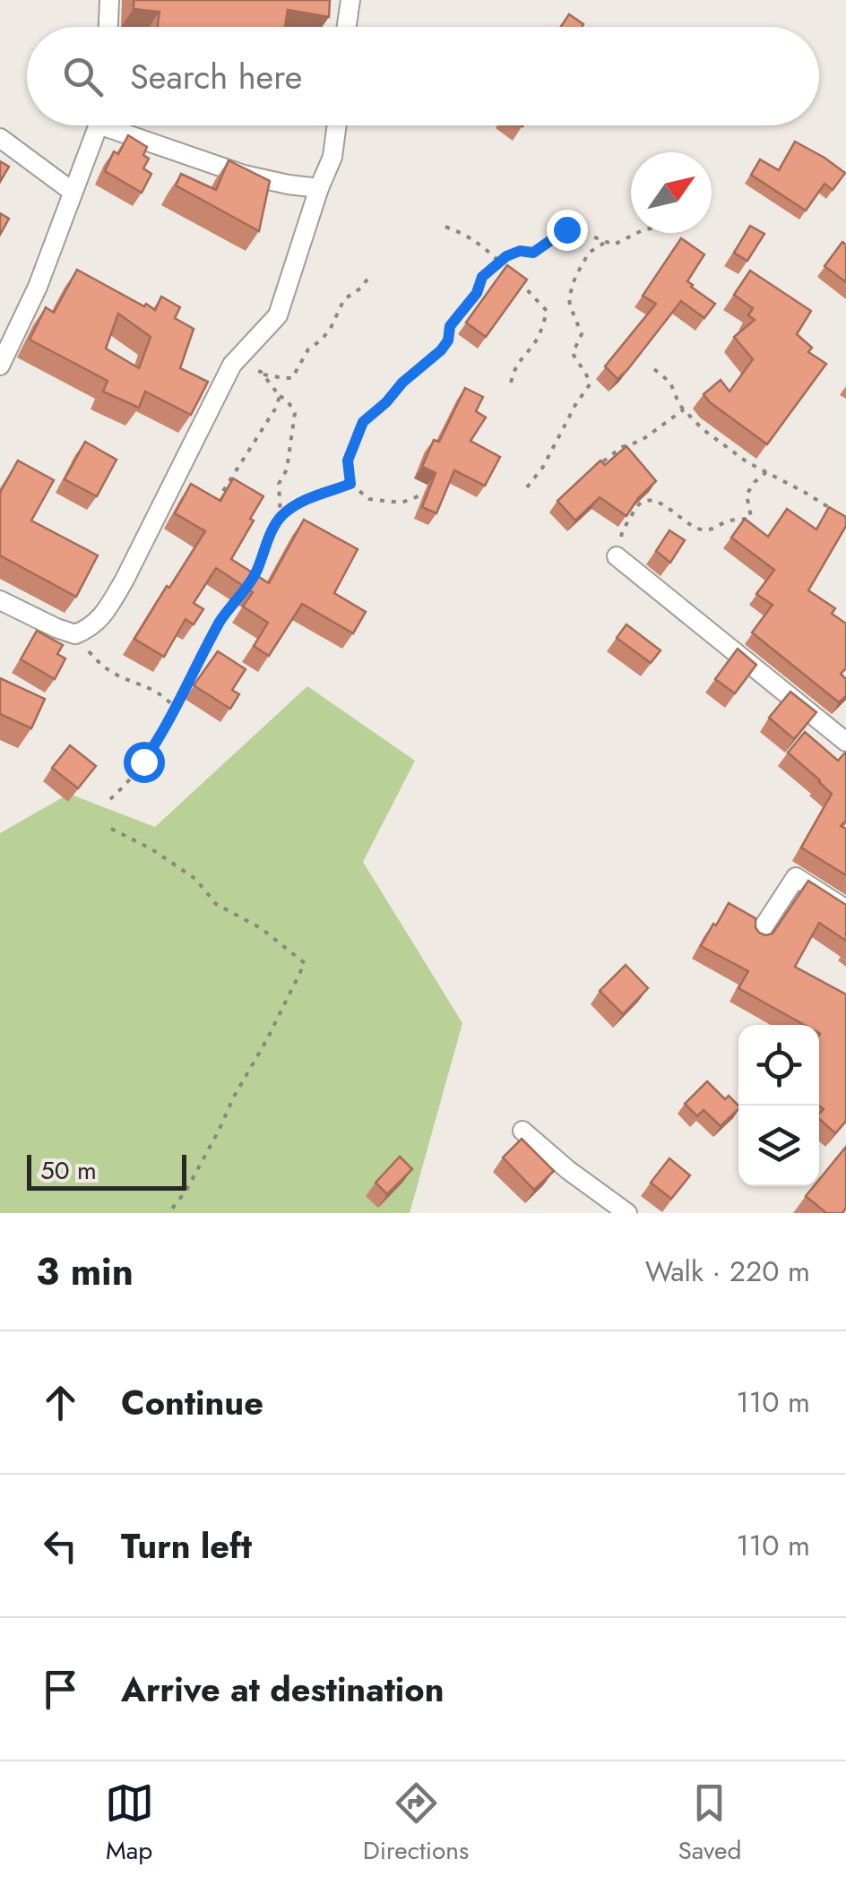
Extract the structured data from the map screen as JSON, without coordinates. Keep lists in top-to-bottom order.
{
  "scale_bar": "50 m",
  "north": "top right",
  "page": {
    "search": "Search here",
    "scale": "50 m",
    "heading": ["3 min", "Walk · 220 m"],
    "list": [
      ["Continue", "110 m"],
      ["Turn left", "110 m"],
      "Arrive at destination"
    ],
    "nav": ["Map", "Directions", "Saved"]
  }
}
